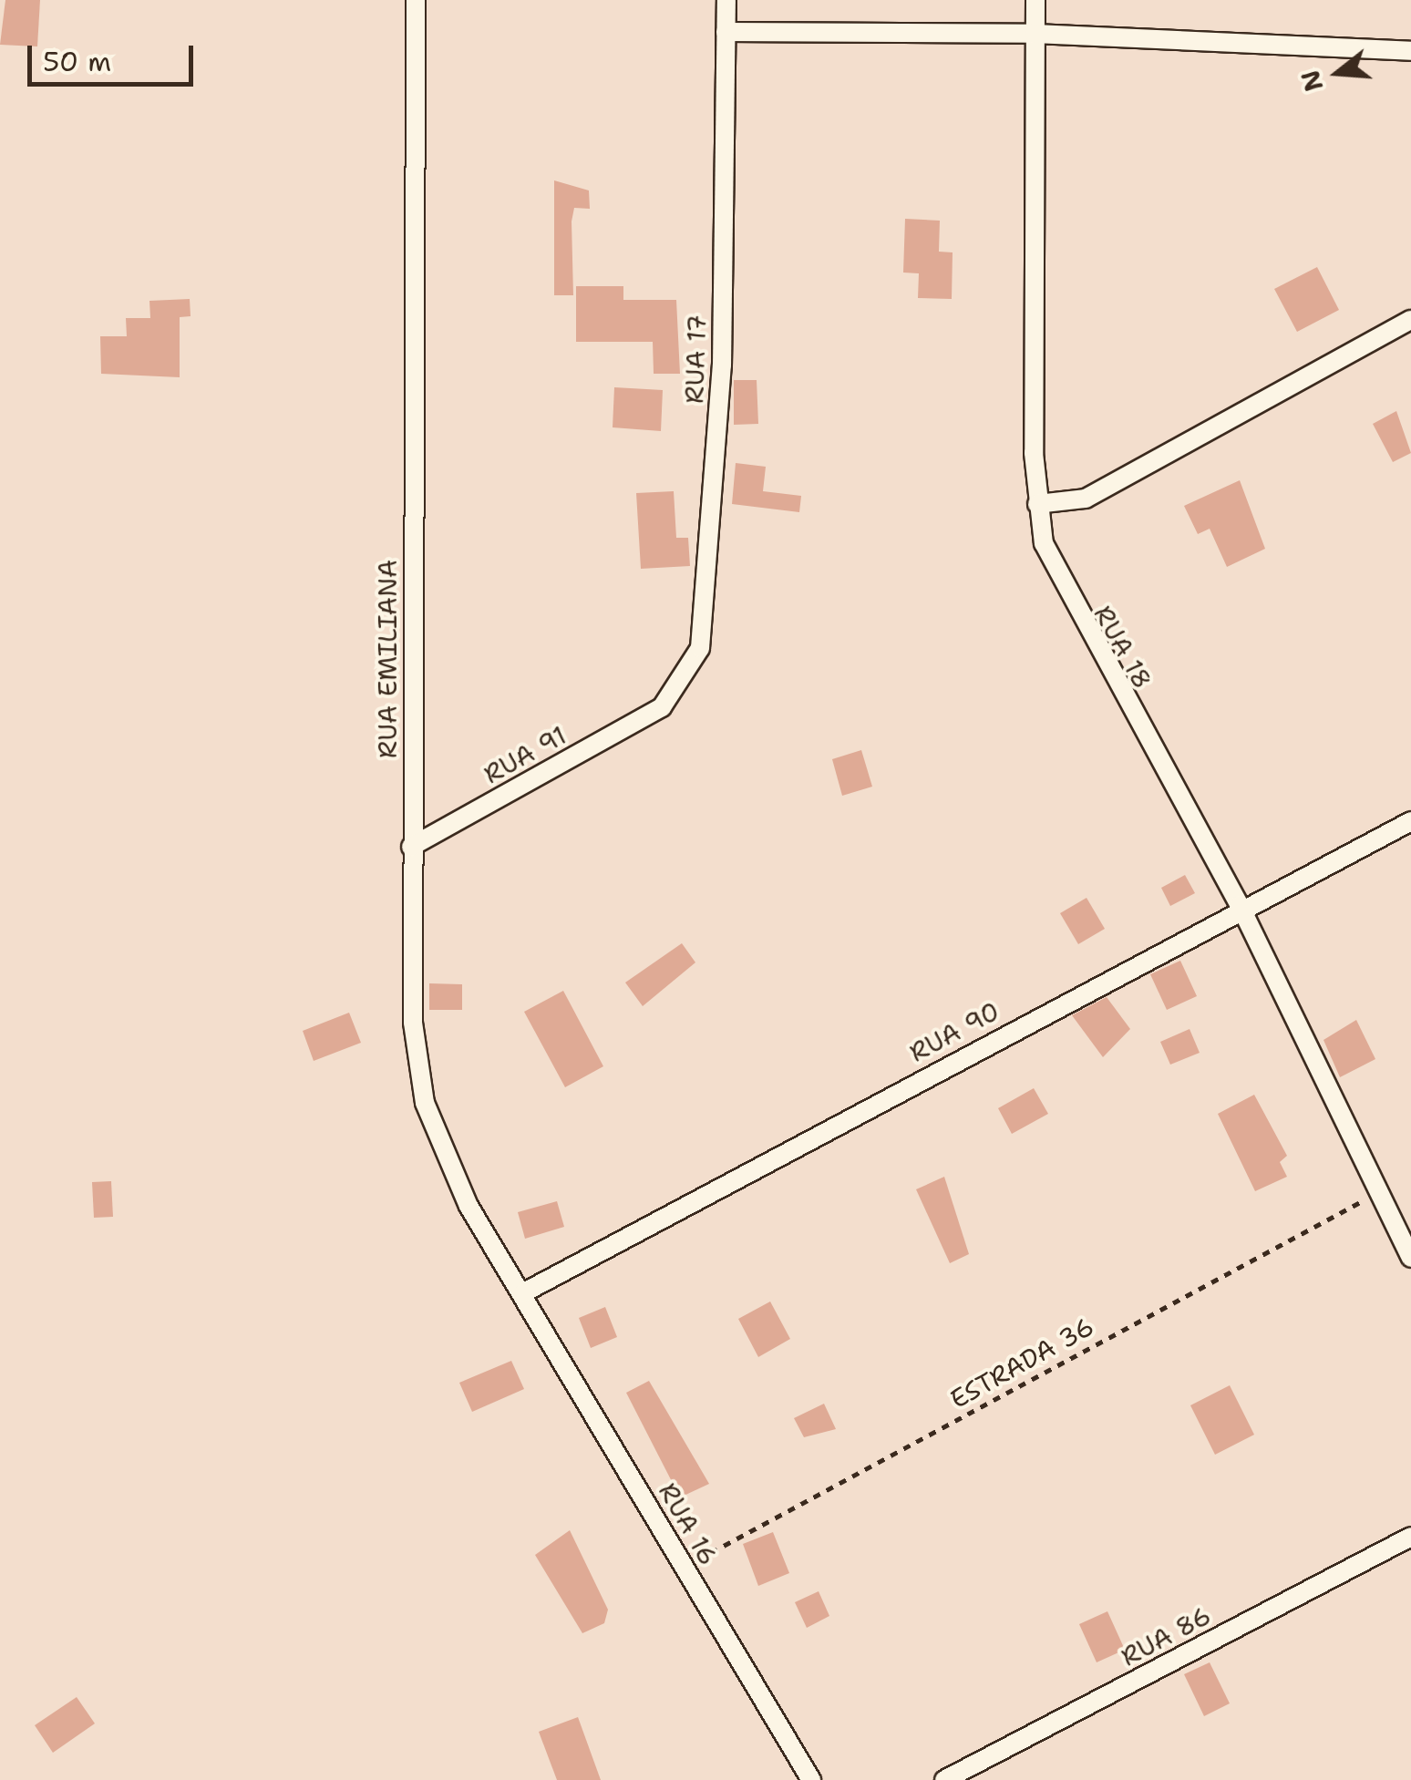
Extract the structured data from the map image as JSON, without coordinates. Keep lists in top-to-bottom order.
{
  "streets": {
    "street": [
      "RUA 17",
      "RUA 18",
      "RUA EMILIANA",
      "RUA 91",
      "RUA 90",
      "RUA 16",
      "RUA 86"
    ],
    "path": ["ESTRADA 36"]
  },
  "crossings": [
    ["RUA 17", "RUA 91"],
    ["RUA 18", "RUA 90"],
    ["RUA 18", "ESTRADA 36"],
    ["RUA EMILIANA", "RUA 91"],
    ["RUA EMILIANA", "RUA 90"],
    ["RUA EMILIANA", "RUA 16"],
    ["RUA 90", "RUA 16"],
    ["ESTRADA 36", "RUA 16"]
  ],
  "scale_bar": "50 m",
  "north": "left"
}
